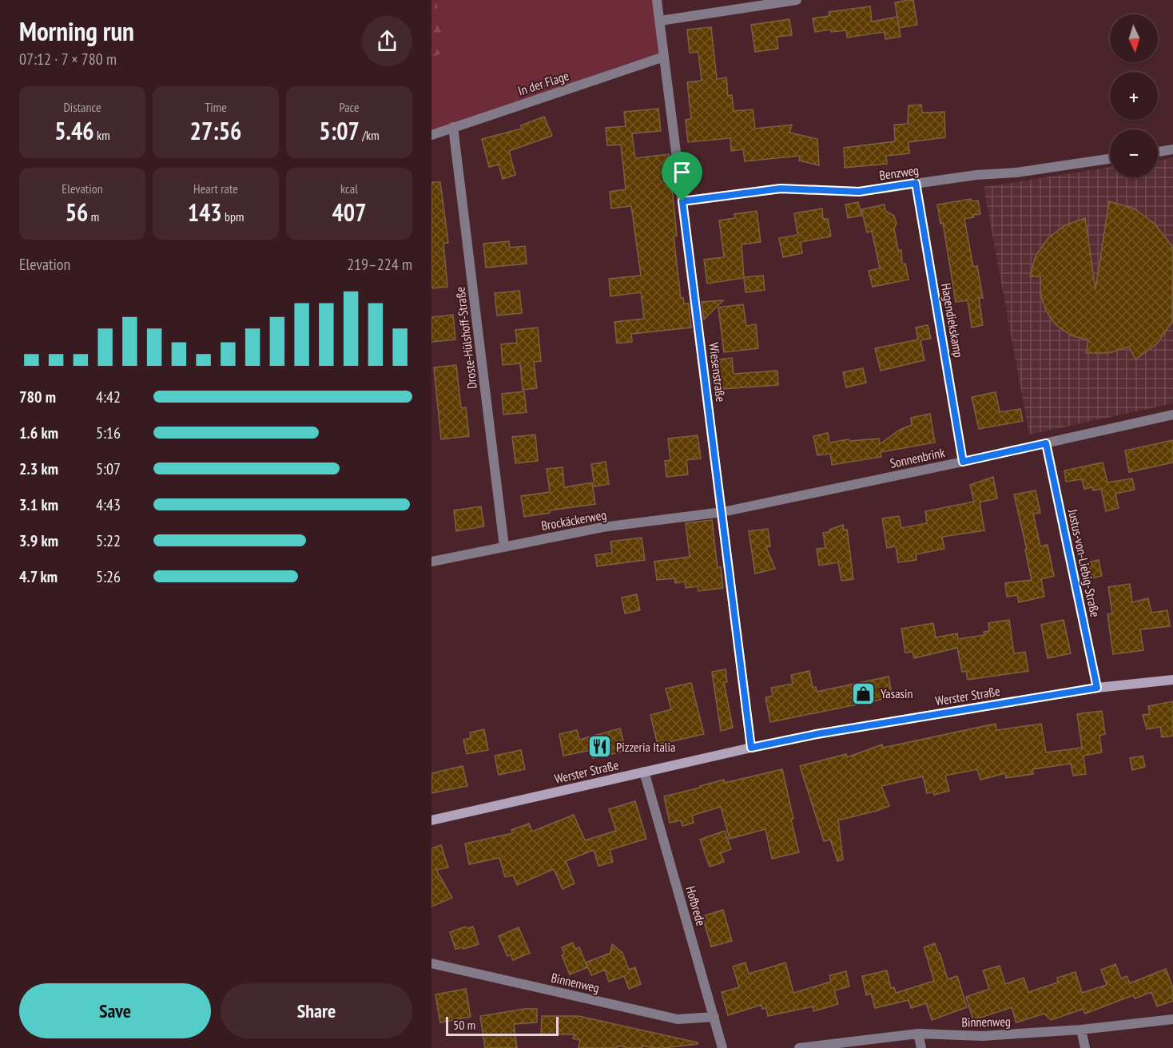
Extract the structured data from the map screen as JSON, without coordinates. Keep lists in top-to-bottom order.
{
  "streets": {
    "main road": ["Werster Straße"],
    "street": [
      "In der Flage",
      "Benzweg",
      "Hagendiekskamp",
      "Droste-Hülshoff-Straße",
      "Wiesenstraße",
      "Sonnenbrink",
      "Brockäckerweg",
      "Justus-von-Liebig-Straße",
      "Hofbrede",
      "Binnenweg"
    ]
  },
  "crossings": [
    ["In der Flage", "Droste-Hülshoff-Straße"],
    ["In der Flage", "Wiesenstraße"],
    ["Benzweg", "Hagendiekskamp"],
    ["Benzweg", "Wiesenstraße"],
    ["Hagendiekskamp", "Sonnenbrink"],
    ["Droste-Hülshoff-Straße", "Brockäckerweg"],
    ["Wiesenstraße", "Sonnenbrink"],
    ["Wiesenstraße", "Brockäckerweg"],
    ["Wiesenstraße", "Werster Straße"],
    ["Sonnenbrink", "Brockäckerweg"],
    ["Sonnenbrink", "Justus-von-Liebig-Straße"],
    ["Justus-von-Liebig-Straße", "Werster Straße"],
    ["Werster Straße", "Hofbrede"],
    ["Hofbrede", "Binnenweg"]
  ],
  "places": {
    "shop": ["Yasasin"],
    "restaurant": ["Pizzeria Italia"]
  },
  "scale_bar": "50 m",
  "north": "bottom",
  "page": {
    "heading": ["Morning run", "07:12 · 7 × 780 m"],
    "map_buttons": ["+", "−"],
    "stats": [
      ["Distance", "5.46 km"],
      ["Time", "27:56"],
      ["Pace", "5:07 /km"],
      ["Elevation", "56 m"],
      ["Heart rate", "143 bpm"],
      ["kcal", "407"]
    ],
    "chart": ["Elevation", "219–224 m"],
    "list": [
      {
        "name": "780 m",
        "note": "4:42"
      },
      {
        "name": "1.6 km",
        "note": "5:16"
      },
      {
        "name": "2.3 km",
        "note": "5:07"
      },
      {
        "name": "3.1 km",
        "note": "4:43"
      },
      {
        "name": "3.9 km",
        "note": "5:22"
      },
      {
        "name": "4.7 km",
        "note": "5:26"
      }
    ],
    "buttons": ["Save", "Share"],
    "scale": "50 m"
  }
}
